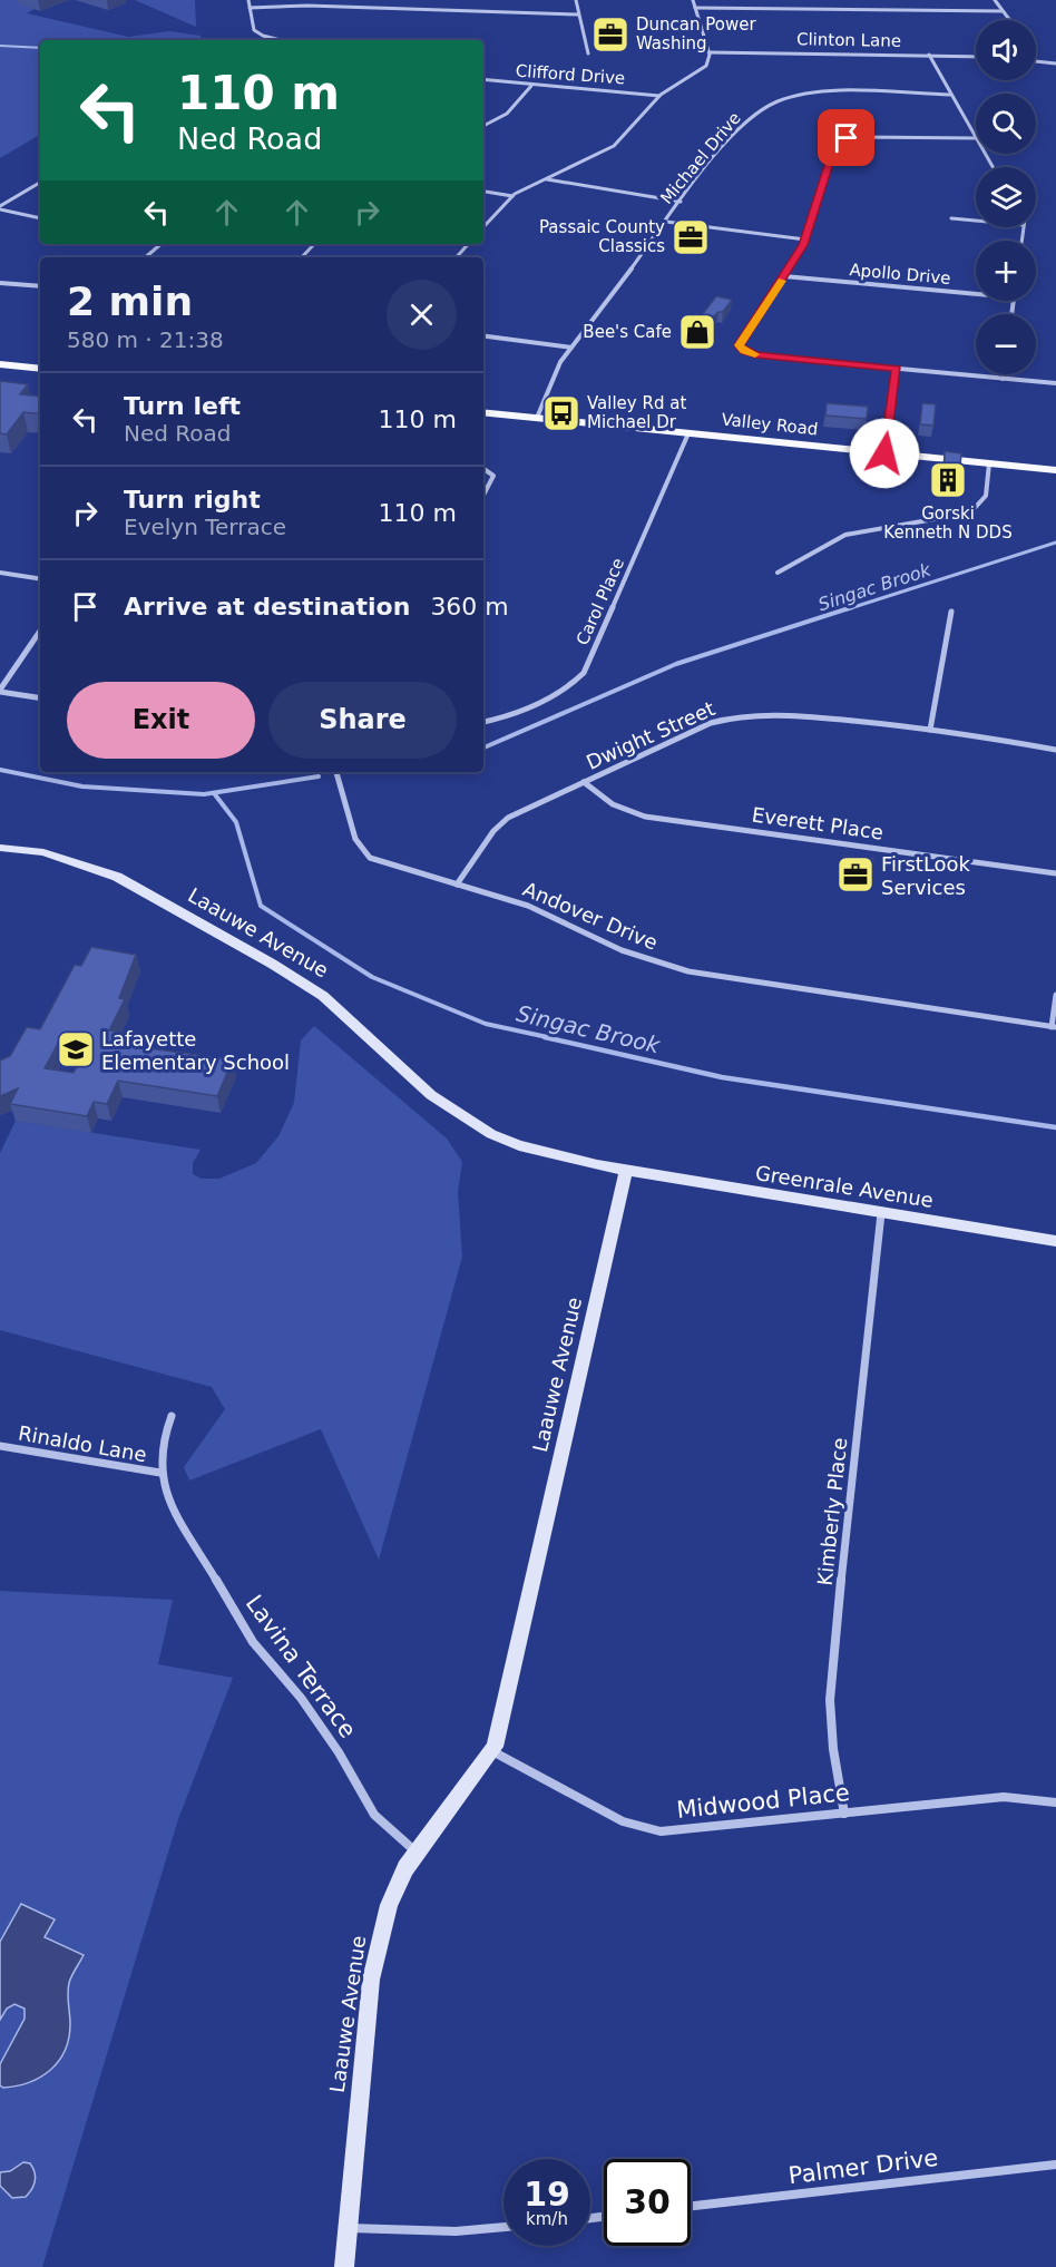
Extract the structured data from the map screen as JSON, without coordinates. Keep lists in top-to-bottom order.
{
  "streets": {
    "main road": ["Valley Road"],
    "street": [
      "Clinton Lane",
      "Clifford Drive",
      "Michael Drive",
      "Apollo Drive",
      "Carol Place",
      "Dwight Street",
      "Everett Place",
      "Andover Drive",
      "Laauwe Avenue",
      "Greenrale Avenue",
      "Rinaldo Lane",
      "Kimberly Place",
      "Lavina Terrace",
      "Midwood Place",
      "Palmer Drive"
    ]
  },
  "crossings": [
    ["Michael Drive", "Valley Road"],
    ["Valley Road", "Carol Place"],
    ["Dwight Street", "Everett Place"],
    ["Dwight Street", "Andover Drive"],
    ["Laauwe Avenue", "Greenrale Avenue"],
    ["Laauwe Avenue", "Lavina Terrace"],
    ["Laauwe Avenue", "Midwood Place"],
    ["Greenrale Avenue", "Kimberly Place"],
    ["Rinaldo Lane", "Lavina Terrace"],
    ["Kimberly Place", "Midwood Place"]
  ],
  "water": ["Singac Brook"],
  "places": {
    "office": ["Duncan Power Washing", "Passaic County Classics", "FirstLook Services"],
    "shop": ["Bee's Cafe"],
    "bus stop": ["Valley Rd at Michael Dr"],
    "building": ["Gorski Kenneth N DDS"],
    "school or university": ["Lafayette Elementary School"]
  },
  "page": {
    "map_buttons": ["+", "−"],
    "turn": ["110 m", "Ned Road"],
    "heading": ["2 min", "580 m · 21:38"],
    "list": [
      {
        "name": "Turn left",
        "note": "Ned Road",
        "value": "110 m"
      },
      {
        "name": "Turn right",
        "note": "Evelyn Terrace",
        "value": "110 m"
      },
      {
        "name": "Arrive at destination",
        "value": "360 m"
      }
    ],
    "buttons": ["Exit", "Share"],
    "speed": "19 km/h",
    "limit": "30"
  }
}
